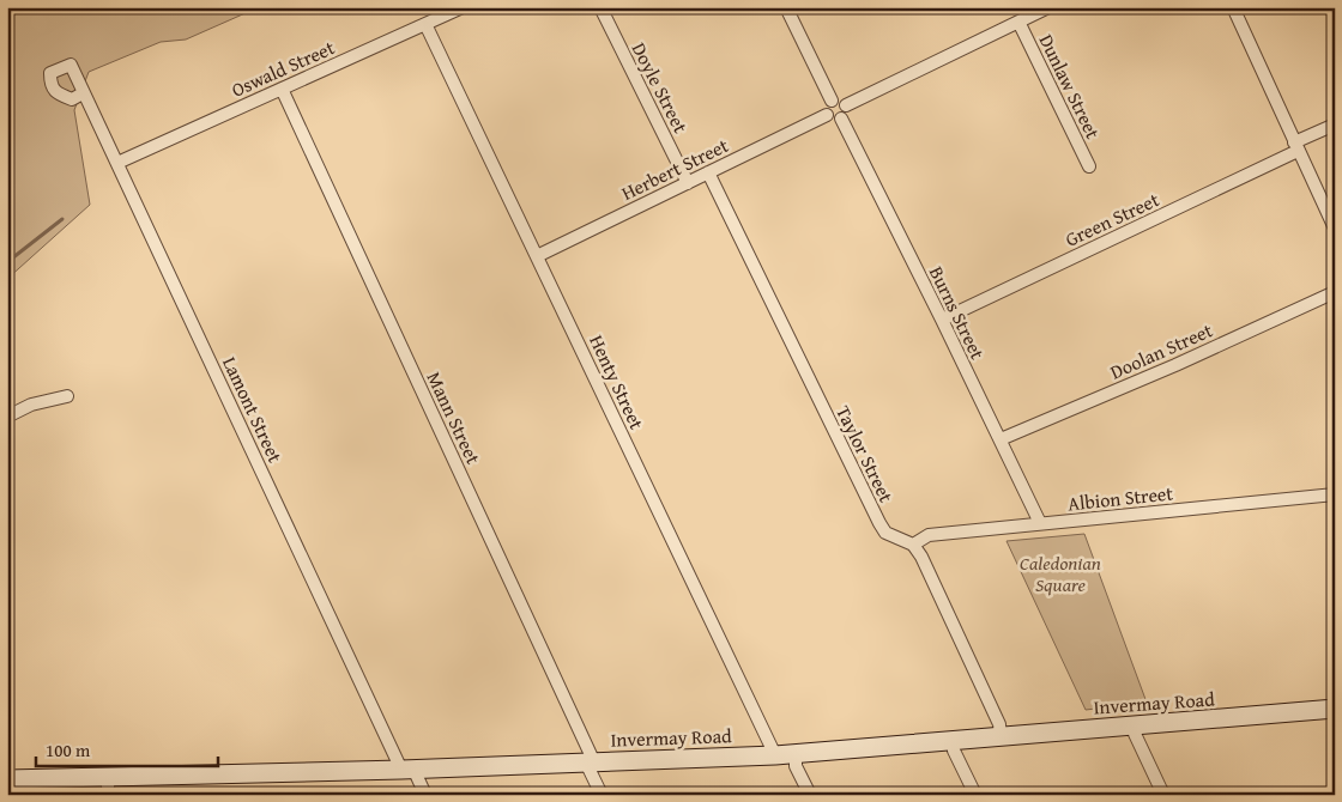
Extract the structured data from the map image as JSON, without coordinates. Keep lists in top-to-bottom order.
{
  "streets": {
    "main road": ["Invermay Road"],
    "street": [
      "Oswald Street",
      "Dunlaw Street",
      "Doyle Street",
      "Herbert Street",
      "Green Street",
      "Burns Street",
      "Doolan Street",
      "Henty Street",
      "Lamont Street",
      "Mann Street",
      "Taylor Street",
      "Albion Street"
    ]
  },
  "crossings": [
    ["Oswald Street", "Henty Street"],
    ["Oswald Street", "Lamont Street"],
    ["Oswald Street", "Mann Street"],
    ["Doyle Street", "Herbert Street"],
    ["Herbert Street", "Burns Street"],
    ["Herbert Street", "Henty Street"],
    ["Herbert Street", "Taylor Street"],
    ["Green Street", "Burns Street"],
    ["Burns Street", "Doolan Street"],
    ["Burns Street", "Albion Street"],
    ["Henty Street", "Invermay Road"],
    ["Lamont Street", "Invermay Road"],
    ["Mann Street", "Invermay Road"],
    ["Taylor Street", "Albion Street"]
  ],
  "parks": ["Caledonian Square"],
  "scale_bar": "100 m"
}
